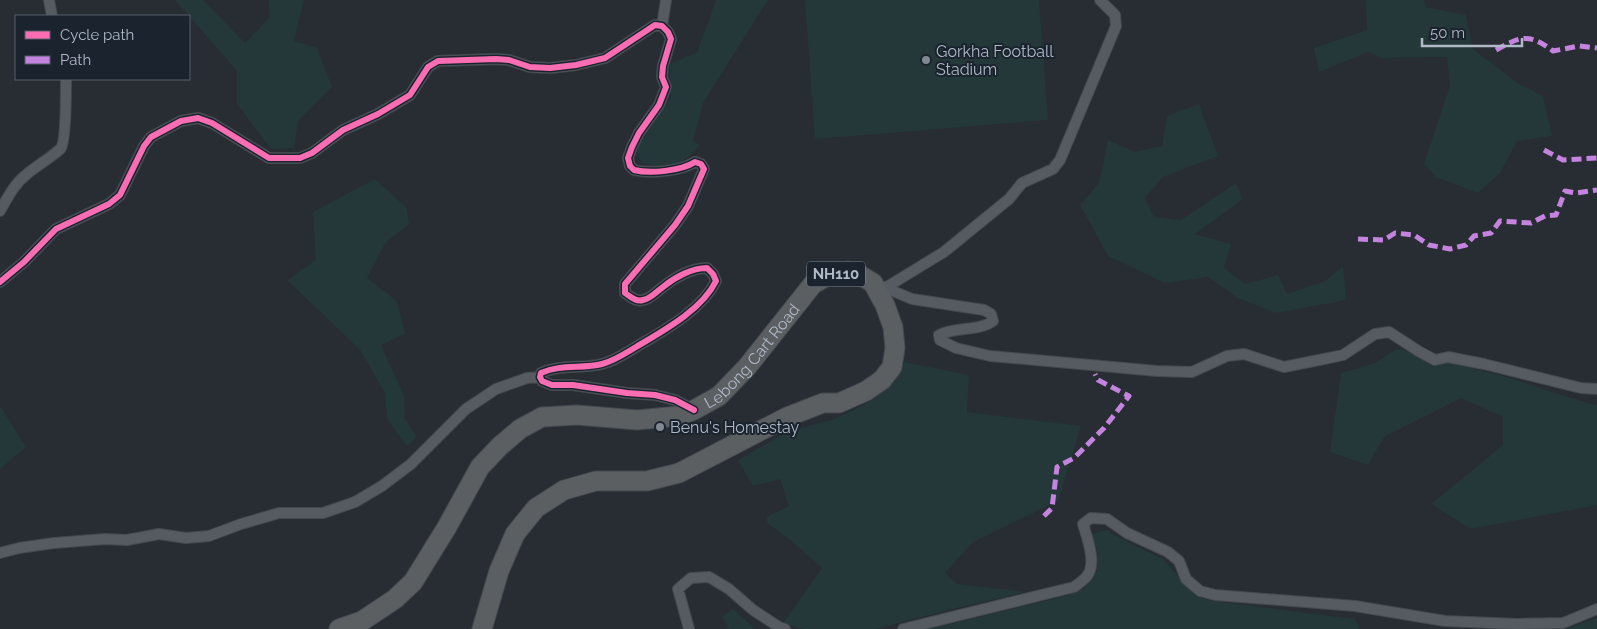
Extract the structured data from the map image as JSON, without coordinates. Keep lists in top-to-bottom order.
{
  "streets": {
    "highway": ["NH110", "Lebong Cart Road"]
  },
  "crossings": [
    ["NH110", "Lebong Cart Road"]
  ],
  "places": ["Gorkha Football Stadium", "Benu's Homestay"],
  "legend": ["Cycle path", "Path"],
  "scale_bar": "50 m"
}
